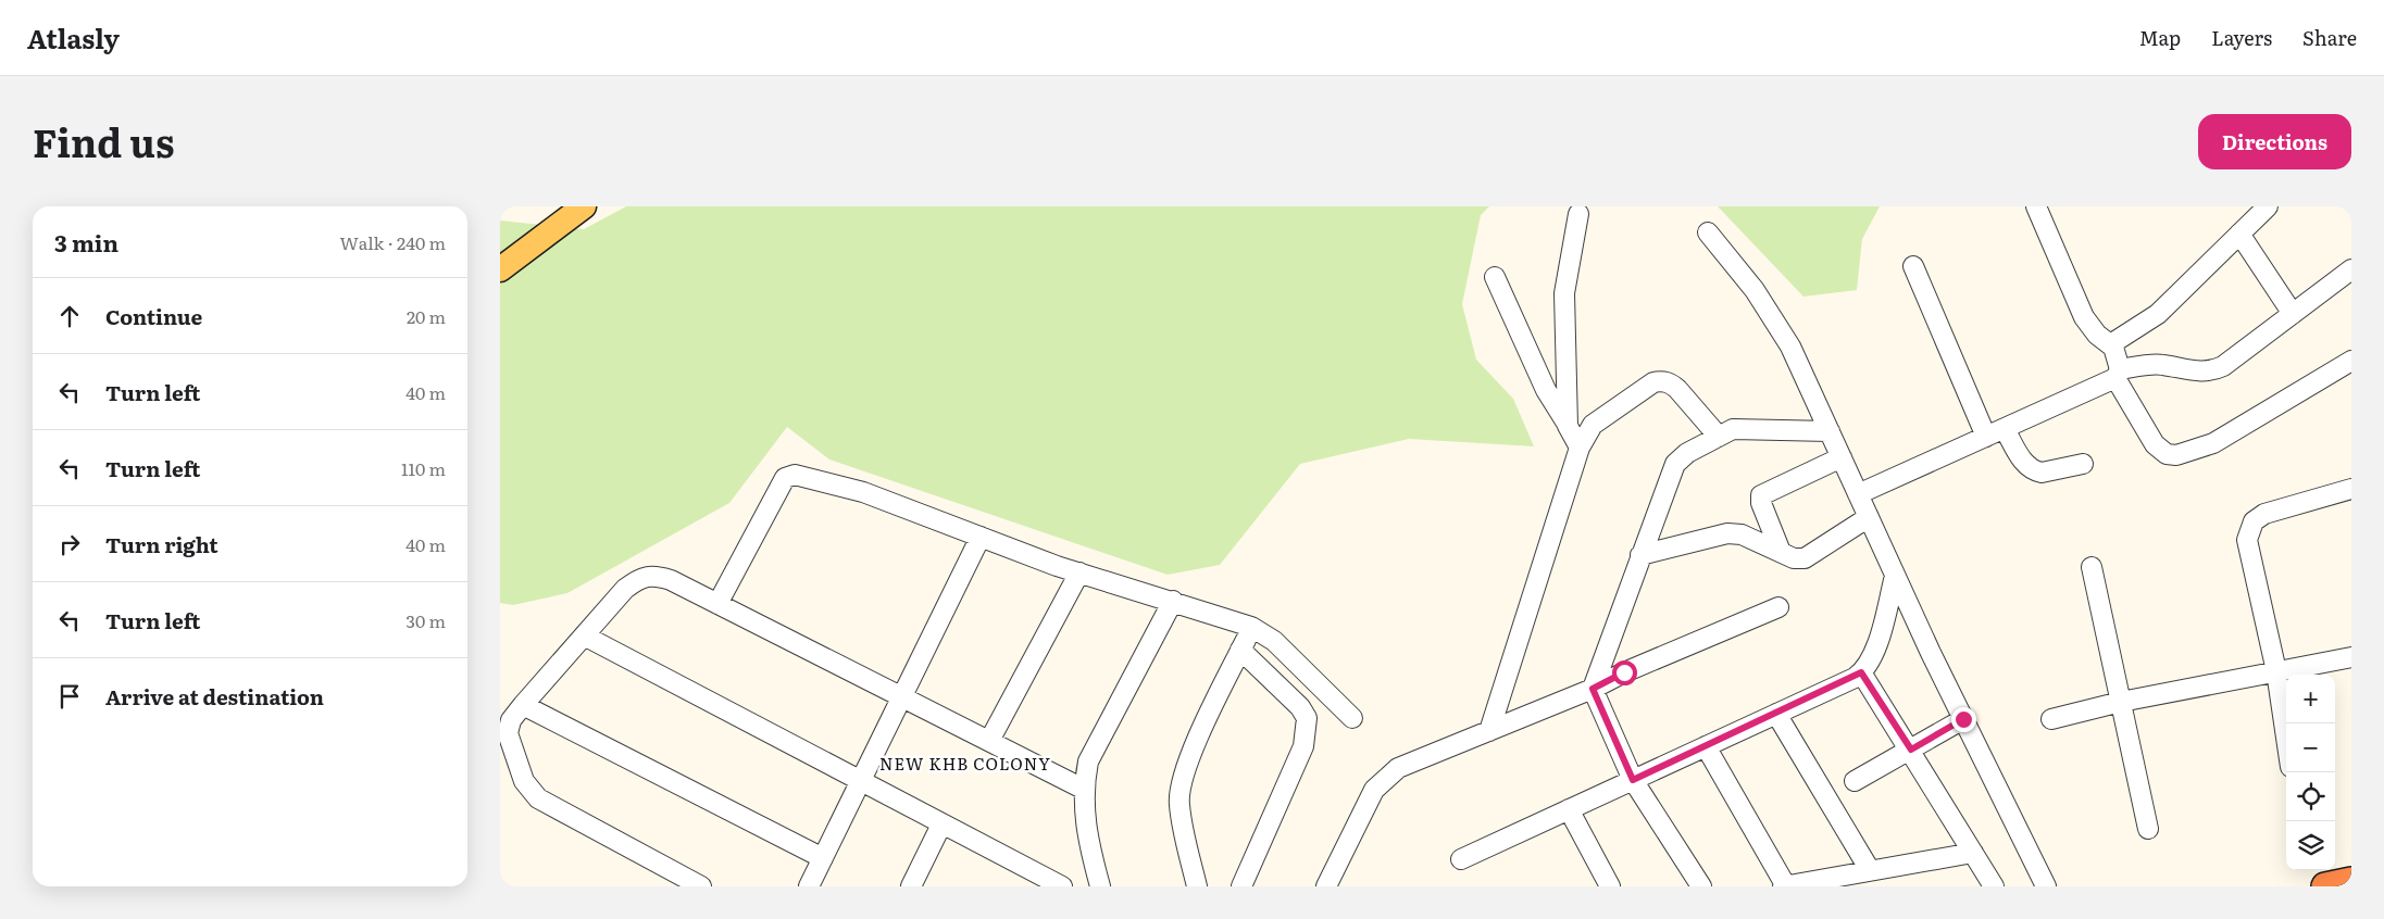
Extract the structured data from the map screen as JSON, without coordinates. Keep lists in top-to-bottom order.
{
  "districts": ["NEW KHB COLONY"],
  "page": {
    "header": "Atlasly",
    "nav": ["Map", "Layers", "Share"],
    "title": "Find us",
    "buttons": "Directions",
    "heading": ["3 min", "Walk · 240 m"],
    "list": [
      ["Continue", "20 m"],
      ["Turn left", "40 m"],
      ["Turn left", "110 m"],
      ["Turn right", "40 m"],
      ["Turn left", "30 m"],
      "Arrive at destination"
    ],
    "map_buttons": ["+", "−"]
  }
}
